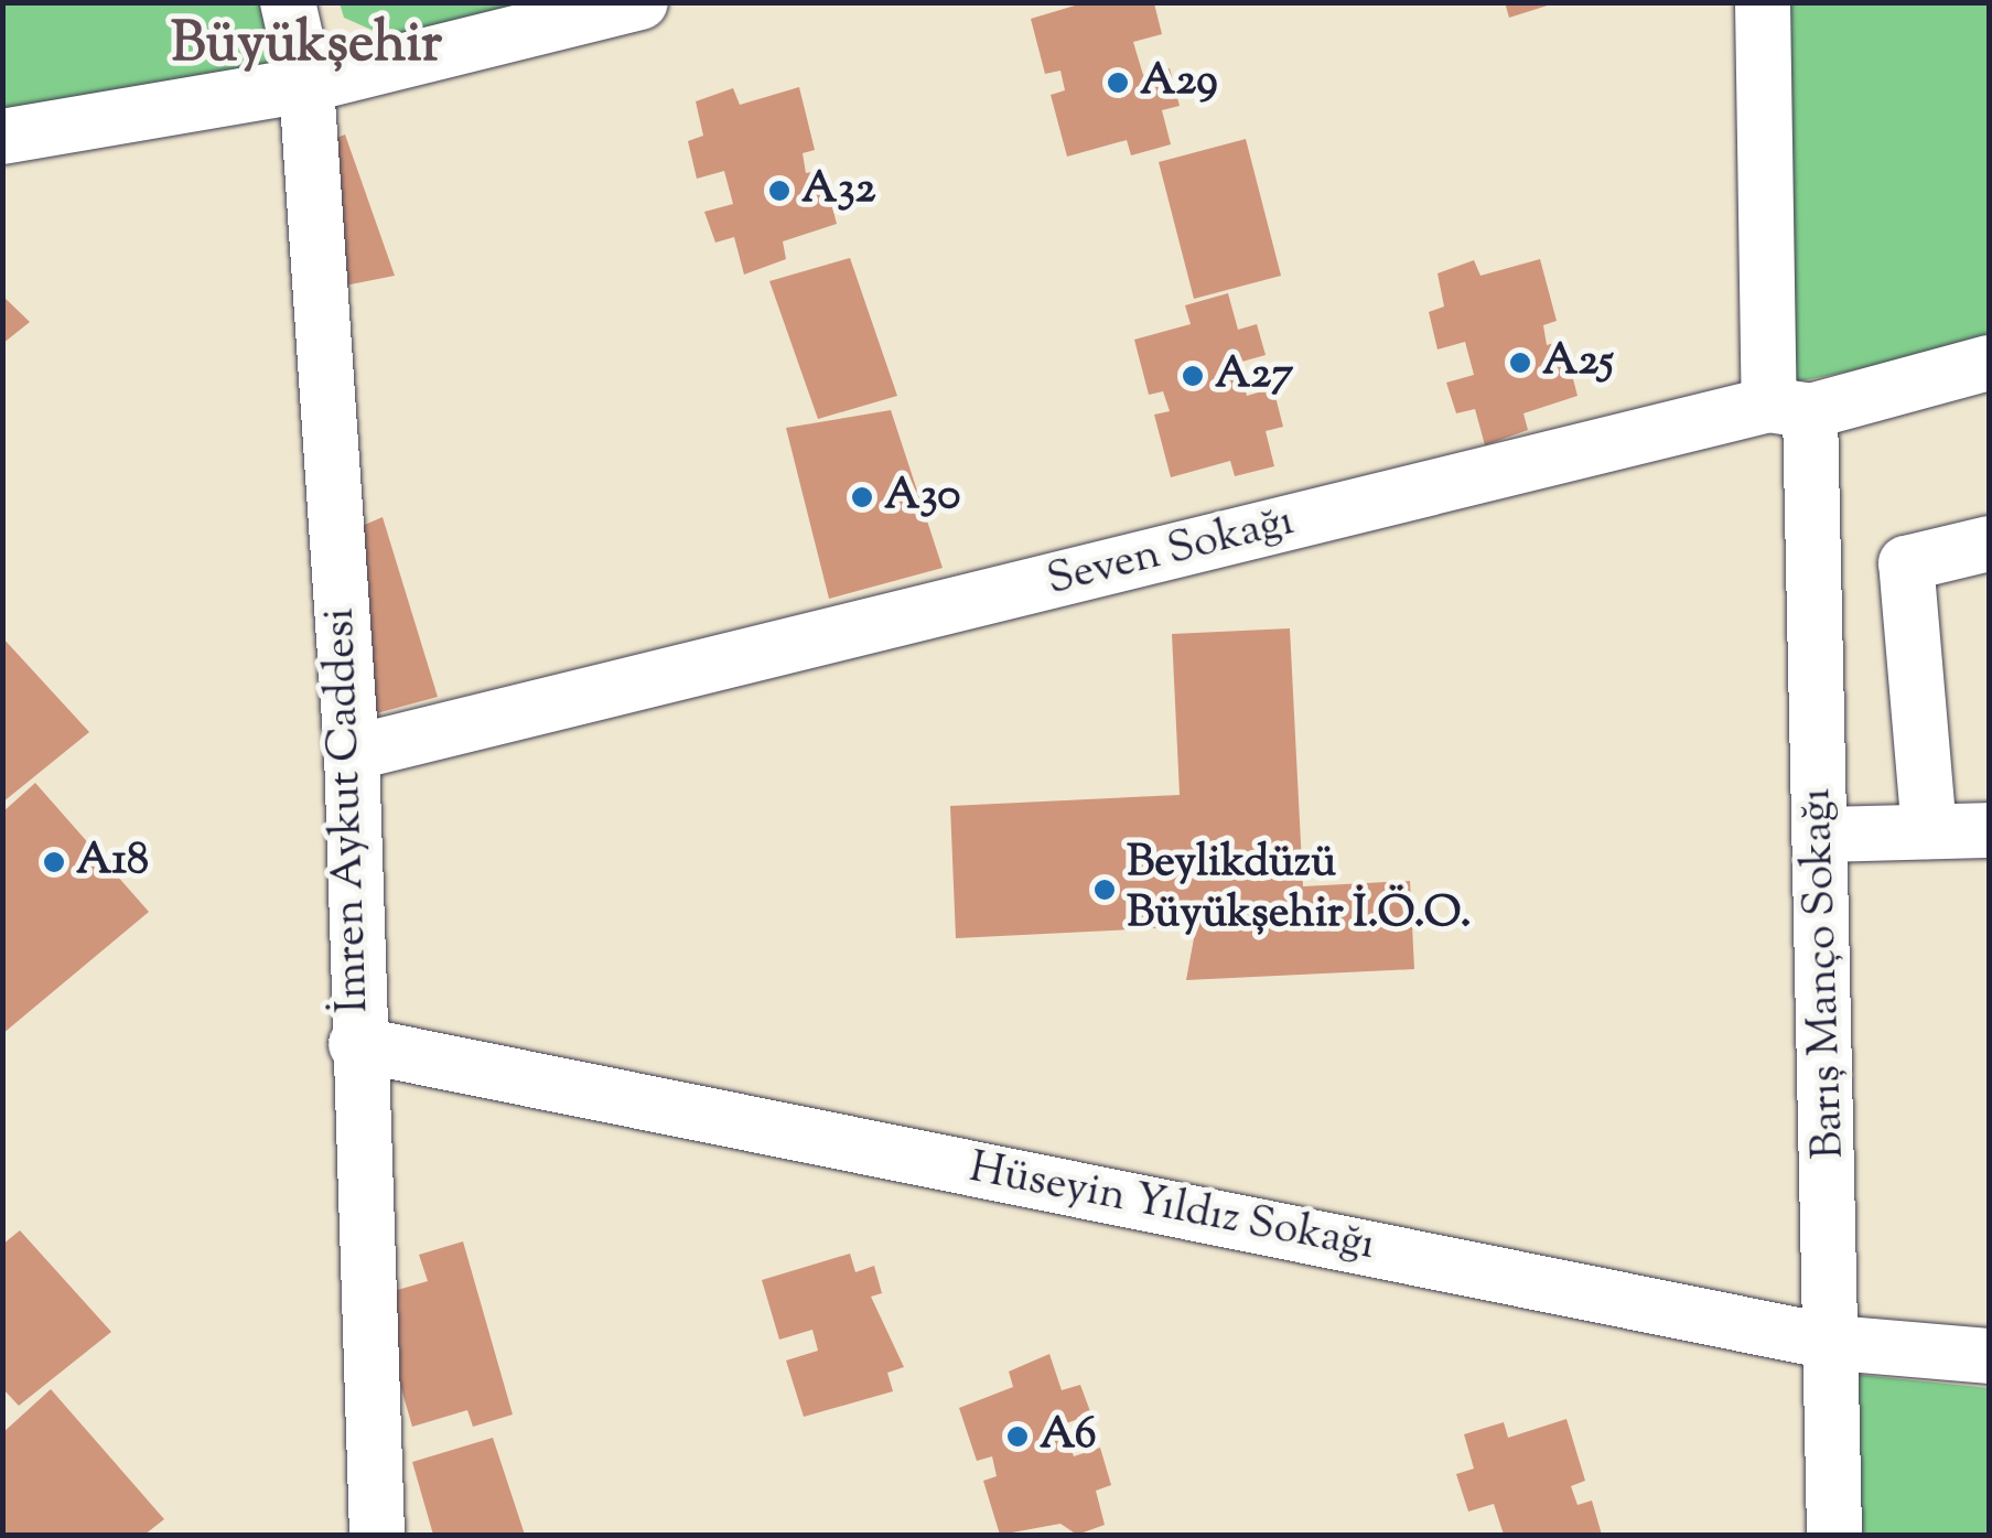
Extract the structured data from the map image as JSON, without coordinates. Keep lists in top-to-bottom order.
{
  "streets": {
    "street": [
      "Seven Sokağı",
      "İmren Aykut Caddesi",
      "Barış Manço Sokağı",
      "Hüseyin Yıldız Sokağı"
    ]
  },
  "crossings": [
    ["Seven Sokağı", "İmren Aykut Caddesi"],
    ["Seven Sokağı", "Barış Manço Sokağı"],
    ["İmren Aykut Caddesi", "Hüseyin Yıldız Sokağı"],
    ["Barış Manço Sokağı", "Hüseyin Yıldız Sokağı"]
  ],
  "districts": ["Büyükşehir"],
  "places": [
    "A29",
    "A32",
    "A25",
    "A27",
    "A30",
    "A18",
    "Beylikdüzü Büyükşehir İ.Ö.O.",
    "A6"
  ]
}
